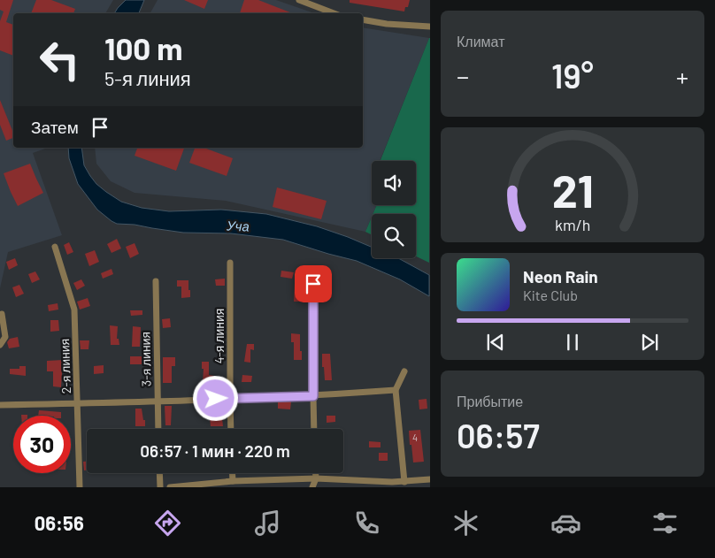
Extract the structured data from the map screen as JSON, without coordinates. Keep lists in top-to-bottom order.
{
  "streets": {
    "street": ["4-я линия", "3-я линия", "2-я линия"]
  },
  "water": ["Уча"],
  "house_numbers": ["4"],
  "page": {
    "tile": [
      "Климат",
      ["Прибытие", "06:57"]
    ],
    "turn": ["100 m", "5-я линия"],
    "heat": ["−", "19°", "+"],
    "then": "Затем",
    "song": ["Neon Rain", "Kite Club"],
    "limit": "30",
    "trip": "06:57 · 1 мин · 220 m",
    "tabs": "06:56",
    "gauge": ["21", "km/h"]
  }
}
